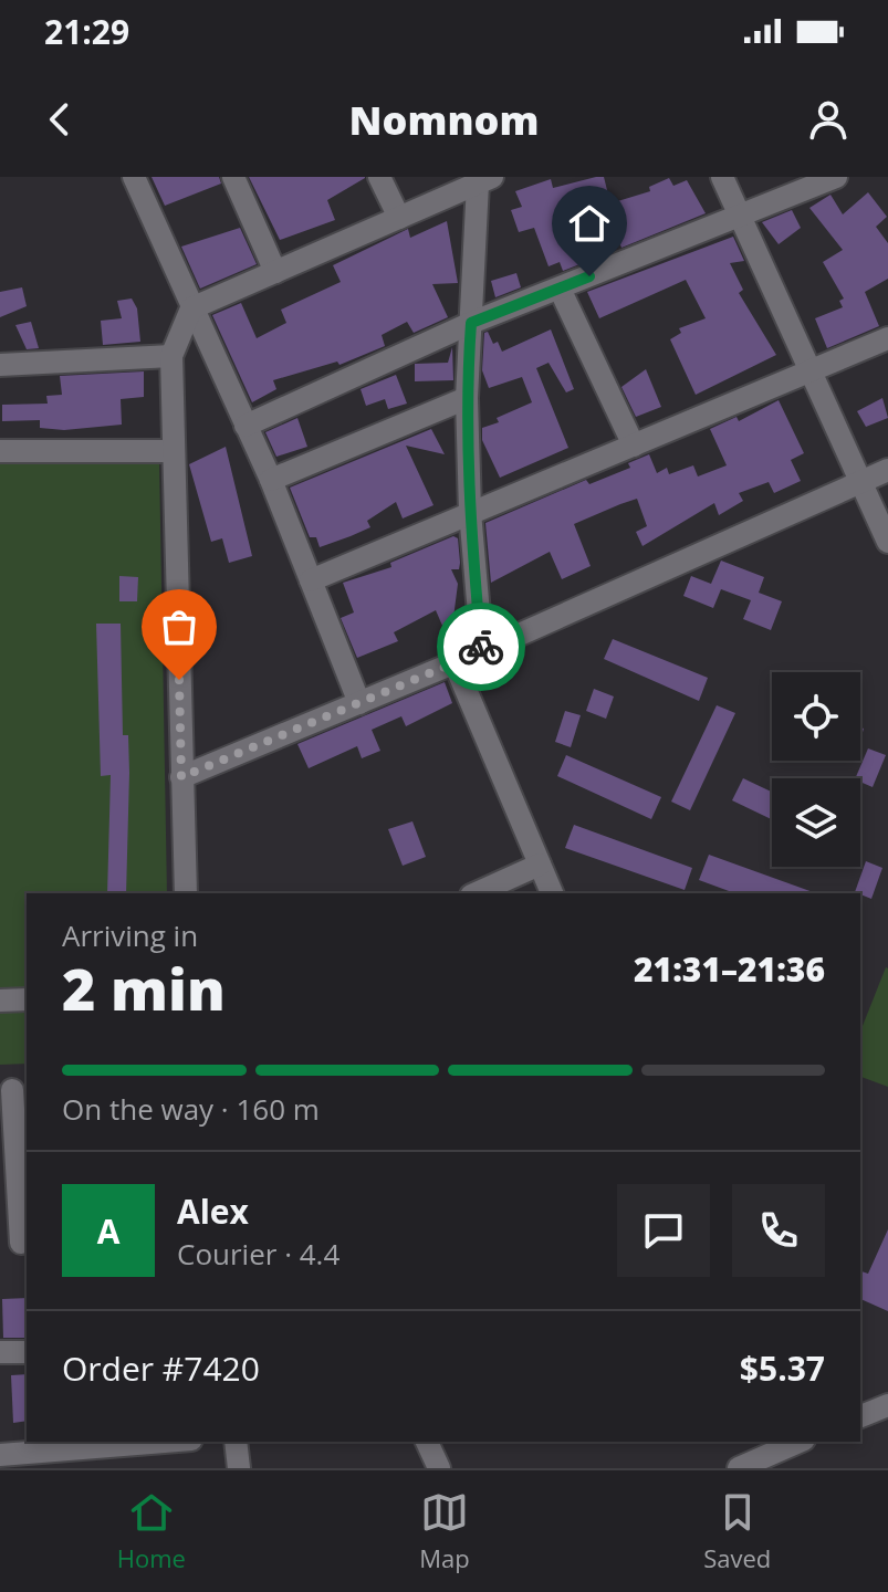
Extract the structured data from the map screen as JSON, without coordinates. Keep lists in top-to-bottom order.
{
  "page": {
    "status": "21:29",
    "header": "Nomnom",
    "heading": ["2 min", "Arriving in", "21:31–21:36"],
    "panel": [
      "Alex",
      "Courier · 4.4",
      "Order #7420",
      "$5.37"
    ],
    "bar": "On the way · 160 m",
    "round": "A",
    "tabs": ["Home", "Map", "Saved"]
  }
}
